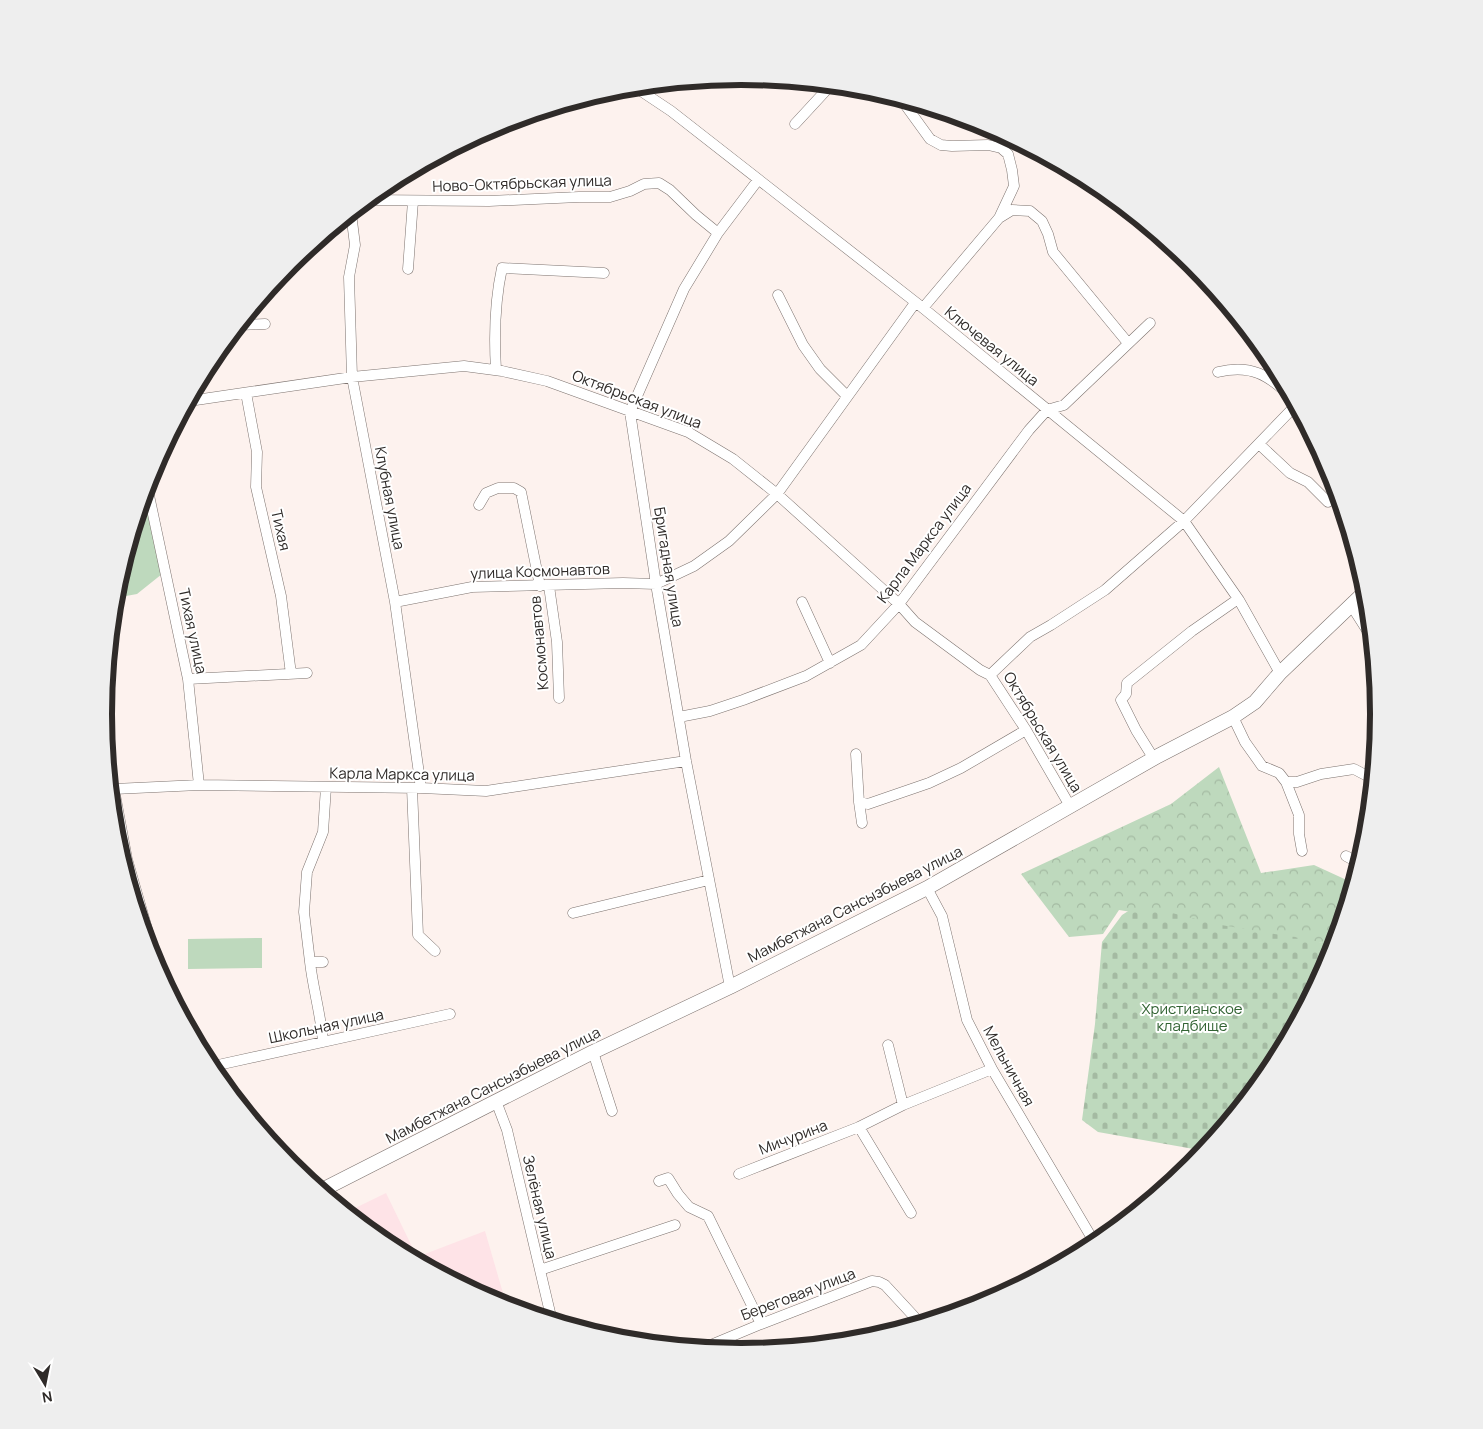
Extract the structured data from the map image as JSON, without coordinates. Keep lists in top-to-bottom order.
{
  "streets": {
    "main road": ["Мамбетжана Сансызбыева улица"],
    "street": [
      "Ново-Октябрьская улица",
      "Ключевая улица",
      "Октябрьская улица",
      "Клубная улица",
      "Тихая",
      "Карла Маркса улица",
      "Бригадная улица",
      "улица Космонавтов",
      "Тихая улица",
      "Космонавтов",
      "Школьная улица",
      "Мельничная",
      "Мичурина",
      "Зелёная улица",
      "Береговая улица"
    ]
  },
  "crossings": [
    ["Ключевая улица", "Карла Маркса улица"],
    ["Ключевая улица", "Мамбетжана Сансызбыева улица"],
    ["Октябрьская улица", "Клубная улица"],
    ["Октябрьская улица", "Тихая"],
    ["Октябрьская улица", "Карла Маркса улица"],
    ["Октябрьская улица", "Бригадная улица"],
    ["Октябрьская улица", "Мамбетжана Сансызбыева улица"],
    ["Клубная улица", "Карла Маркса улица"],
    ["Клубная улица", "улица Космонавтов"],
    ["Карла Маркса улица", "Бригадная улица"],
    ["Карла Маркса улица", "Тихая улица"],
    ["Бригадная улица", "улица Космонавтов"],
    ["Бригадная улица", "Мамбетжана Сансызбыева улица"],
    ["улица Космонавтов", "Космонавтов"],
    ["Мамбетжана Сансызбыева улица", "Мельничная"],
    ["Мамбетжана Сансызбыева улица", "Зелёная улица"],
    ["Мельничная", "Мичурина"]
  ],
  "parks": ["Христианское кладбище"],
  "north": "bottom"
}
